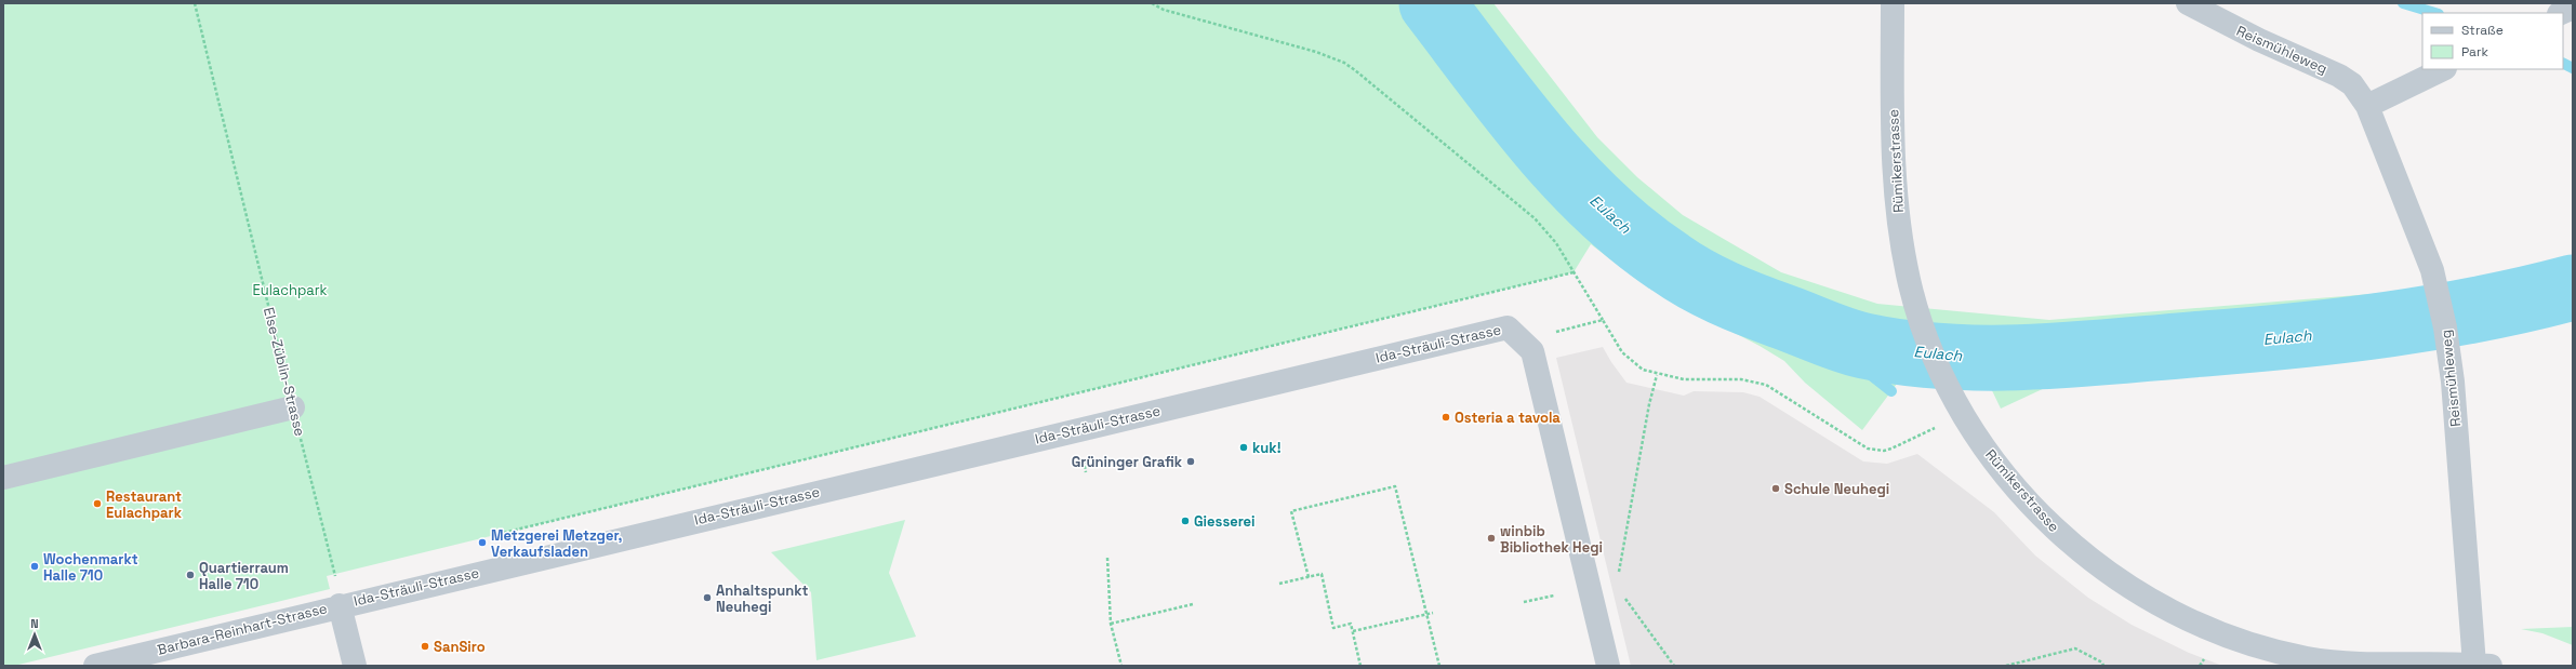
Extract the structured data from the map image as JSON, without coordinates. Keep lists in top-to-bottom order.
{
  "streets": {
    "street": [
      "Reismühleweg",
      "Rümikerstrasse",
      "Ida-Sträuli-Strasse",
      "Barbara-Reinhart-Strasse"
    ],
    "path": ["Else-Züblin-Strasse"]
  },
  "crossings": [
    ["Reismühleweg", "Rümikerstrasse"],
    ["Ida-Sträuli-Strasse", "Else-Züblin-Strasse"],
    ["Ida-Sträuli-Strasse", "Barbara-Reinhart-Strasse"],
    ["Else-Züblin-Strasse", "Barbara-Reinhart-Strasse"]
  ],
  "water": ["Eulach"],
  "parks": ["Eulachpark"],
  "places": [
    "Osteria a tavola",
    "kuk!",
    "Grüninger Grafik",
    "Schule Neuhegi",
    "Restaurant Eulachpark",
    "Giesserei",
    "winbib Bibliothek Hegi",
    "Metzgerei Metzger, Verkaufsladen",
    "Wochenmarkt Halle 710",
    "Quartierraum Halle 710",
    "Anhaltspunkt Neuhegi",
    "SanSiro"
  ],
  "legend": ["Straße", "Park"],
  "north": "top"
}
